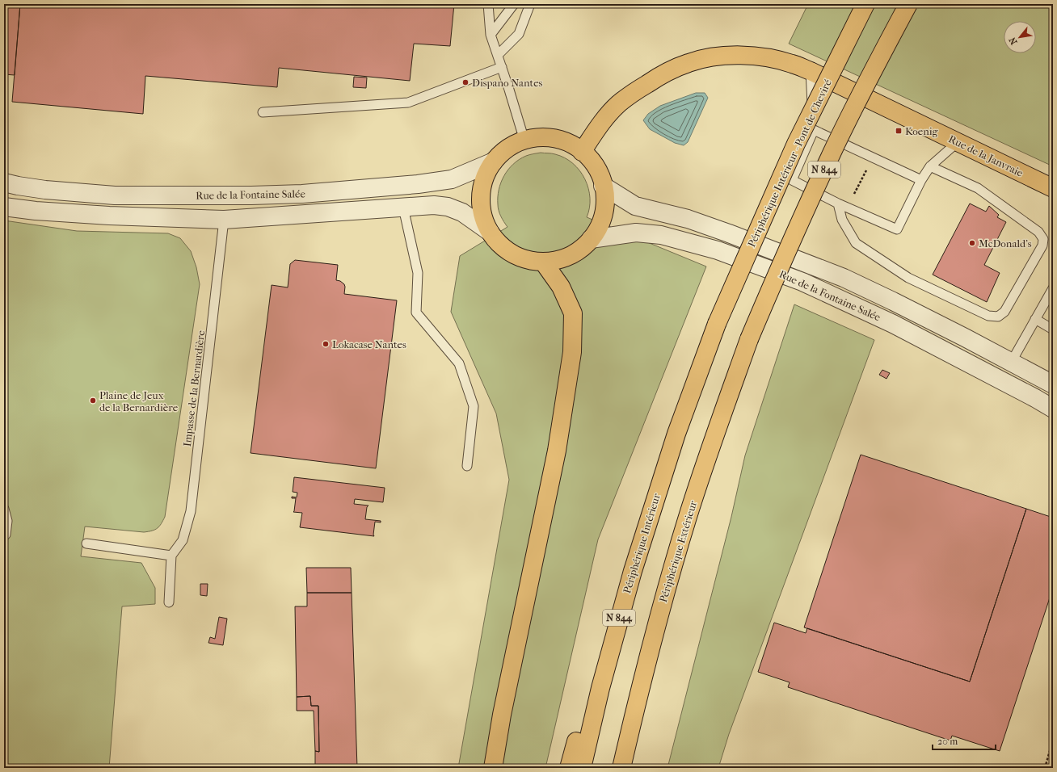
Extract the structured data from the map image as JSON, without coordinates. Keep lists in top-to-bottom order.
{
  "streets": {
    "main road": [
      "Rue de la Janvraie",
      "Périphérique Intérieur - Pont de Cheviré",
      "N 844",
      "Périphérique Intérieur",
      "Périphérique Extérieur"
    ],
    "street": ["Rue de la Fontaine Salée"],
    "lane": ["Impasse de la Bernardière"]
  },
  "crossings": [
    ["Périphérique Intérieur - Pont de Cheviré", "Périphérique Intérieur"],
    ["Rue de la Fontaine Salée", "Impasse de la Bernardière"]
  ],
  "places": {
    "other": [
      "Dispano Nantes",
      "McDonald's",
      "Lokacase Nantes",
      "Plaine de Jeux de la Bernardière"
    ],
    "transit": ["Koenig"]
  },
  "scale_bar": "20 m",
  "north": "bottom left"
}
